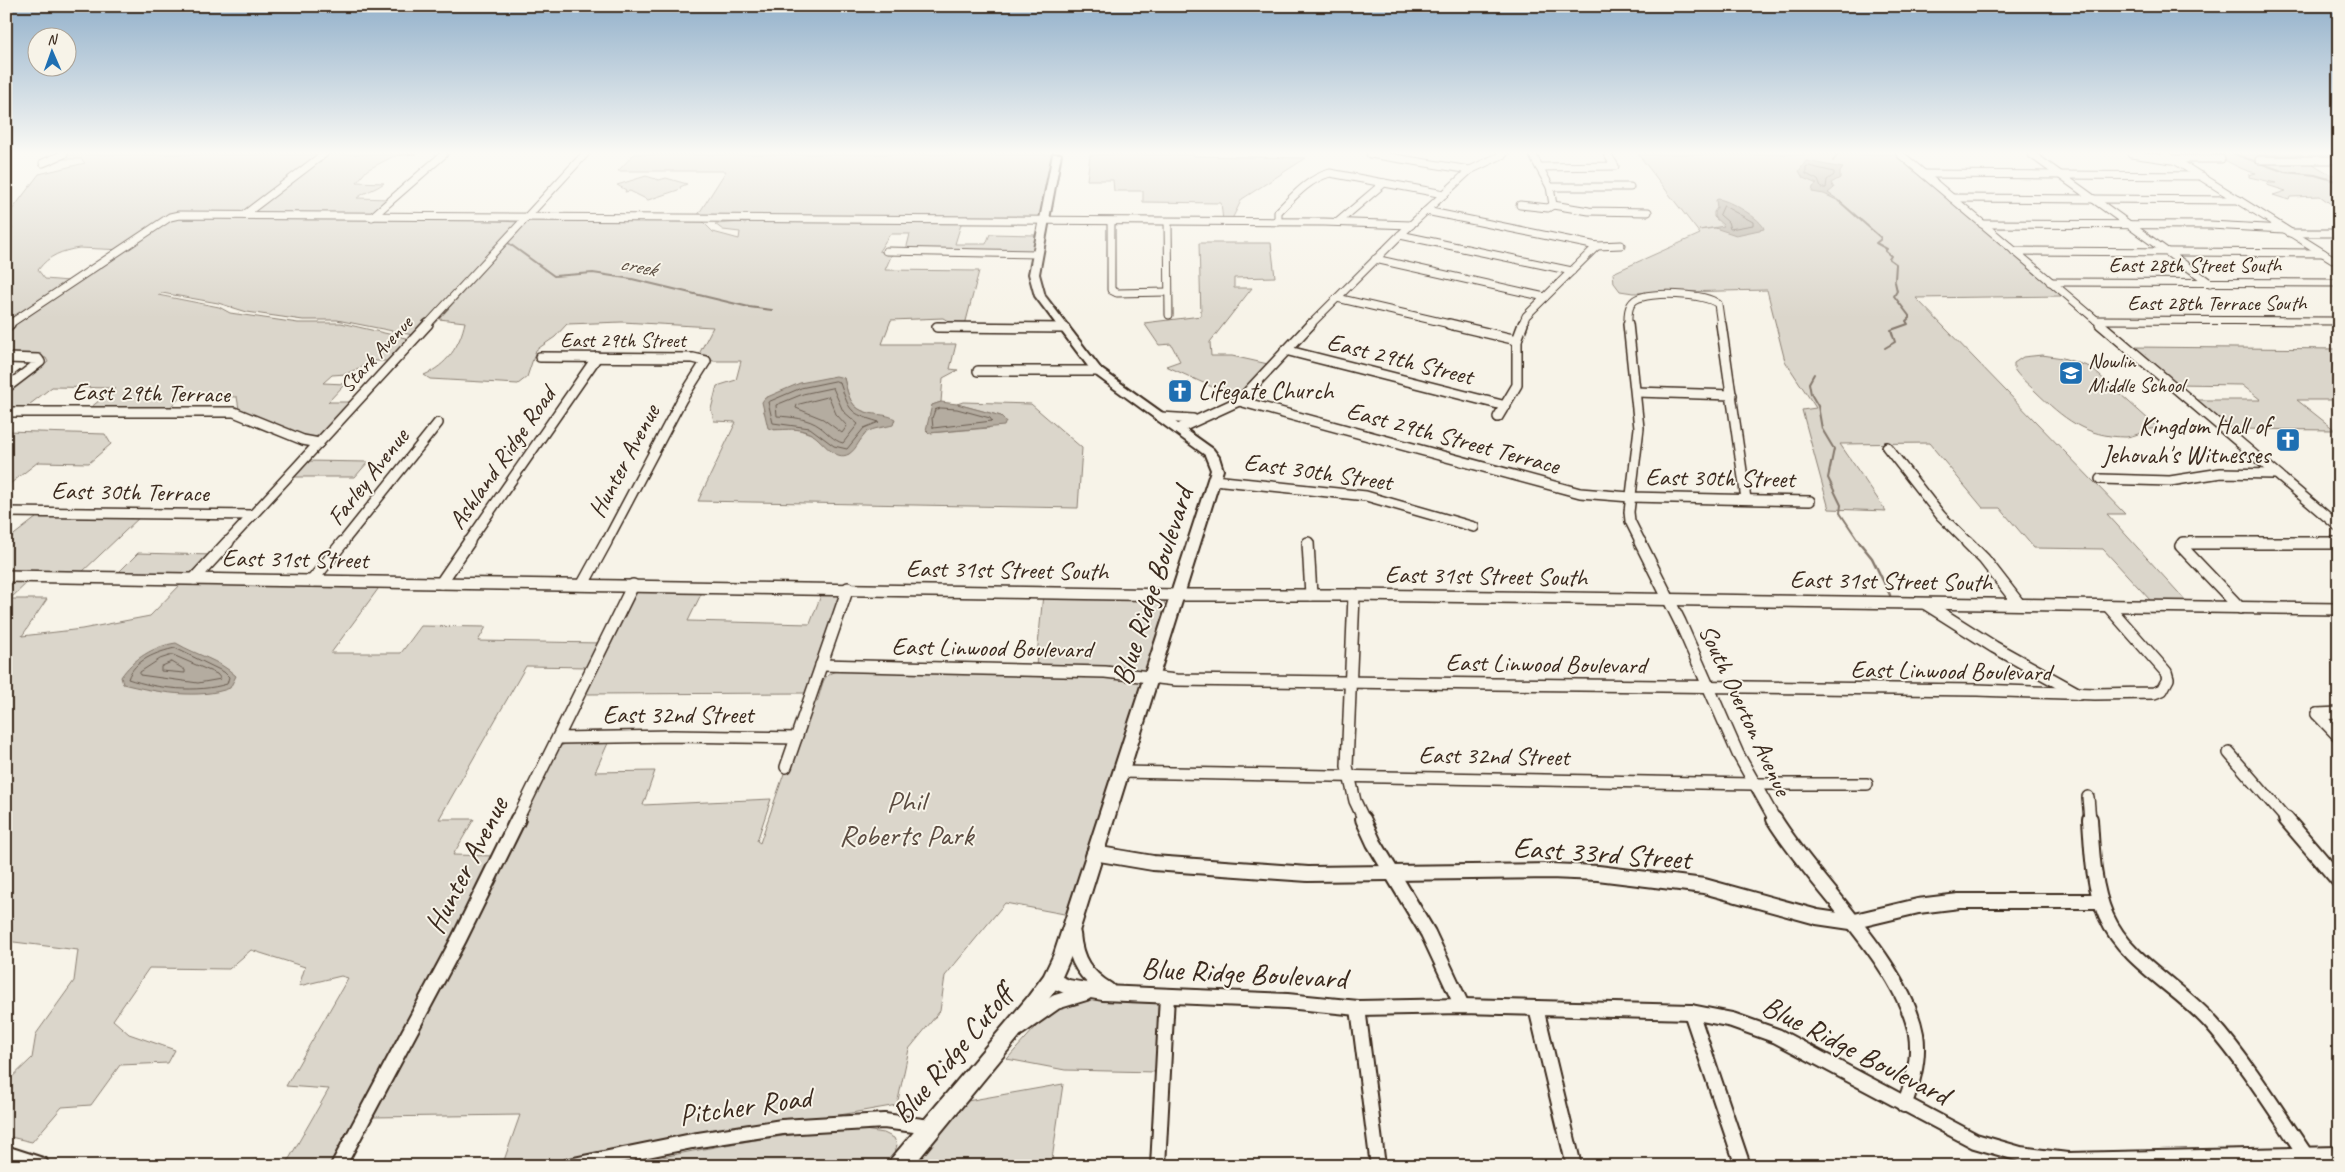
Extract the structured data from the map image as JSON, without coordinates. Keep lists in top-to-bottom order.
{
  "streets": {
    "main road": ["Blue Ridge Boulevard", "Blue Ridge Cutoff"],
    "street": [
      "East 28th Street South",
      "East 28th Terrace South",
      "East 29th Street",
      "Stark Avenue",
      "East 29th Terrace",
      "East 29th Street Terrace",
      "Ashland Ridge Road",
      "Hunter Avenue",
      "East 30th Street",
      "Farley Avenue",
      "East 30th Terrace",
      "East 31st Street",
      "East 31st Street South",
      "East Linwood Boulevard",
      "South Overton Avenue",
      "East 32nd Street",
      "East 33rd Street",
      "Pitcher Road"
    ]
  },
  "crossings": [
    ["East 29th Street", "Ashland Ridge Road"],
    ["East 29th Street", "Hunter Avenue"],
    ["Stark Avenue", "East 29th Terrace"],
    ["Stark Avenue", "East 30th Terrace"],
    ["Stark Avenue", "East 31st Street"],
    ["East 29th Street Terrace", "East 30th Street"],
    ["East 29th Street Terrace", "South Overton Avenue"],
    ["Ashland Ridge Road", "East 31st Street"],
    ["Hunter Avenue", "East 31st Street"],
    ["Hunter Avenue", "East 31st Street South"],
    ["Hunter Avenue", "East 32nd Street"],
    ["East 30th Street", "Blue Ridge Boulevard"],
    ["East 30th Street", "South Overton Avenue"],
    ["Farley Avenue", "East 31st Street"],
    ["East 31st Street", "East 31st Street South"],
    ["East 31st Street South", "Blue Ridge Boulevard"],
    ["East 31st Street South", "East Linwood Boulevard"],
    ["East 31st Street South", "South Overton Avenue"],
    ["Blue Ridge Boulevard", "East Linwood Boulevard"],
    ["Blue Ridge Boulevard", "South Overton Avenue"],
    ["Blue Ridge Boulevard", "East 32nd Street"],
    ["Blue Ridge Boulevard", "East 33rd Street"],
    ["Blue Ridge Boulevard", "Blue Ridge Cutoff"],
    ["East Linwood Boulevard", "South Overton Avenue"],
    ["South Overton Avenue", "East 32nd Street"],
    ["South Overton Avenue", "East 33rd Street"],
    ["Blue Ridge Cutoff", "Pitcher Road"]
  ],
  "water": ["creek"],
  "parks": ["Phil Roberts Park"],
  "places": {
    "school or university": ["Nowlin Middle School"],
    "church": ["Lifegate Church", "Kingdom Hall of Jehovah's Witnesses"]
  },
  "north": "top"
}
